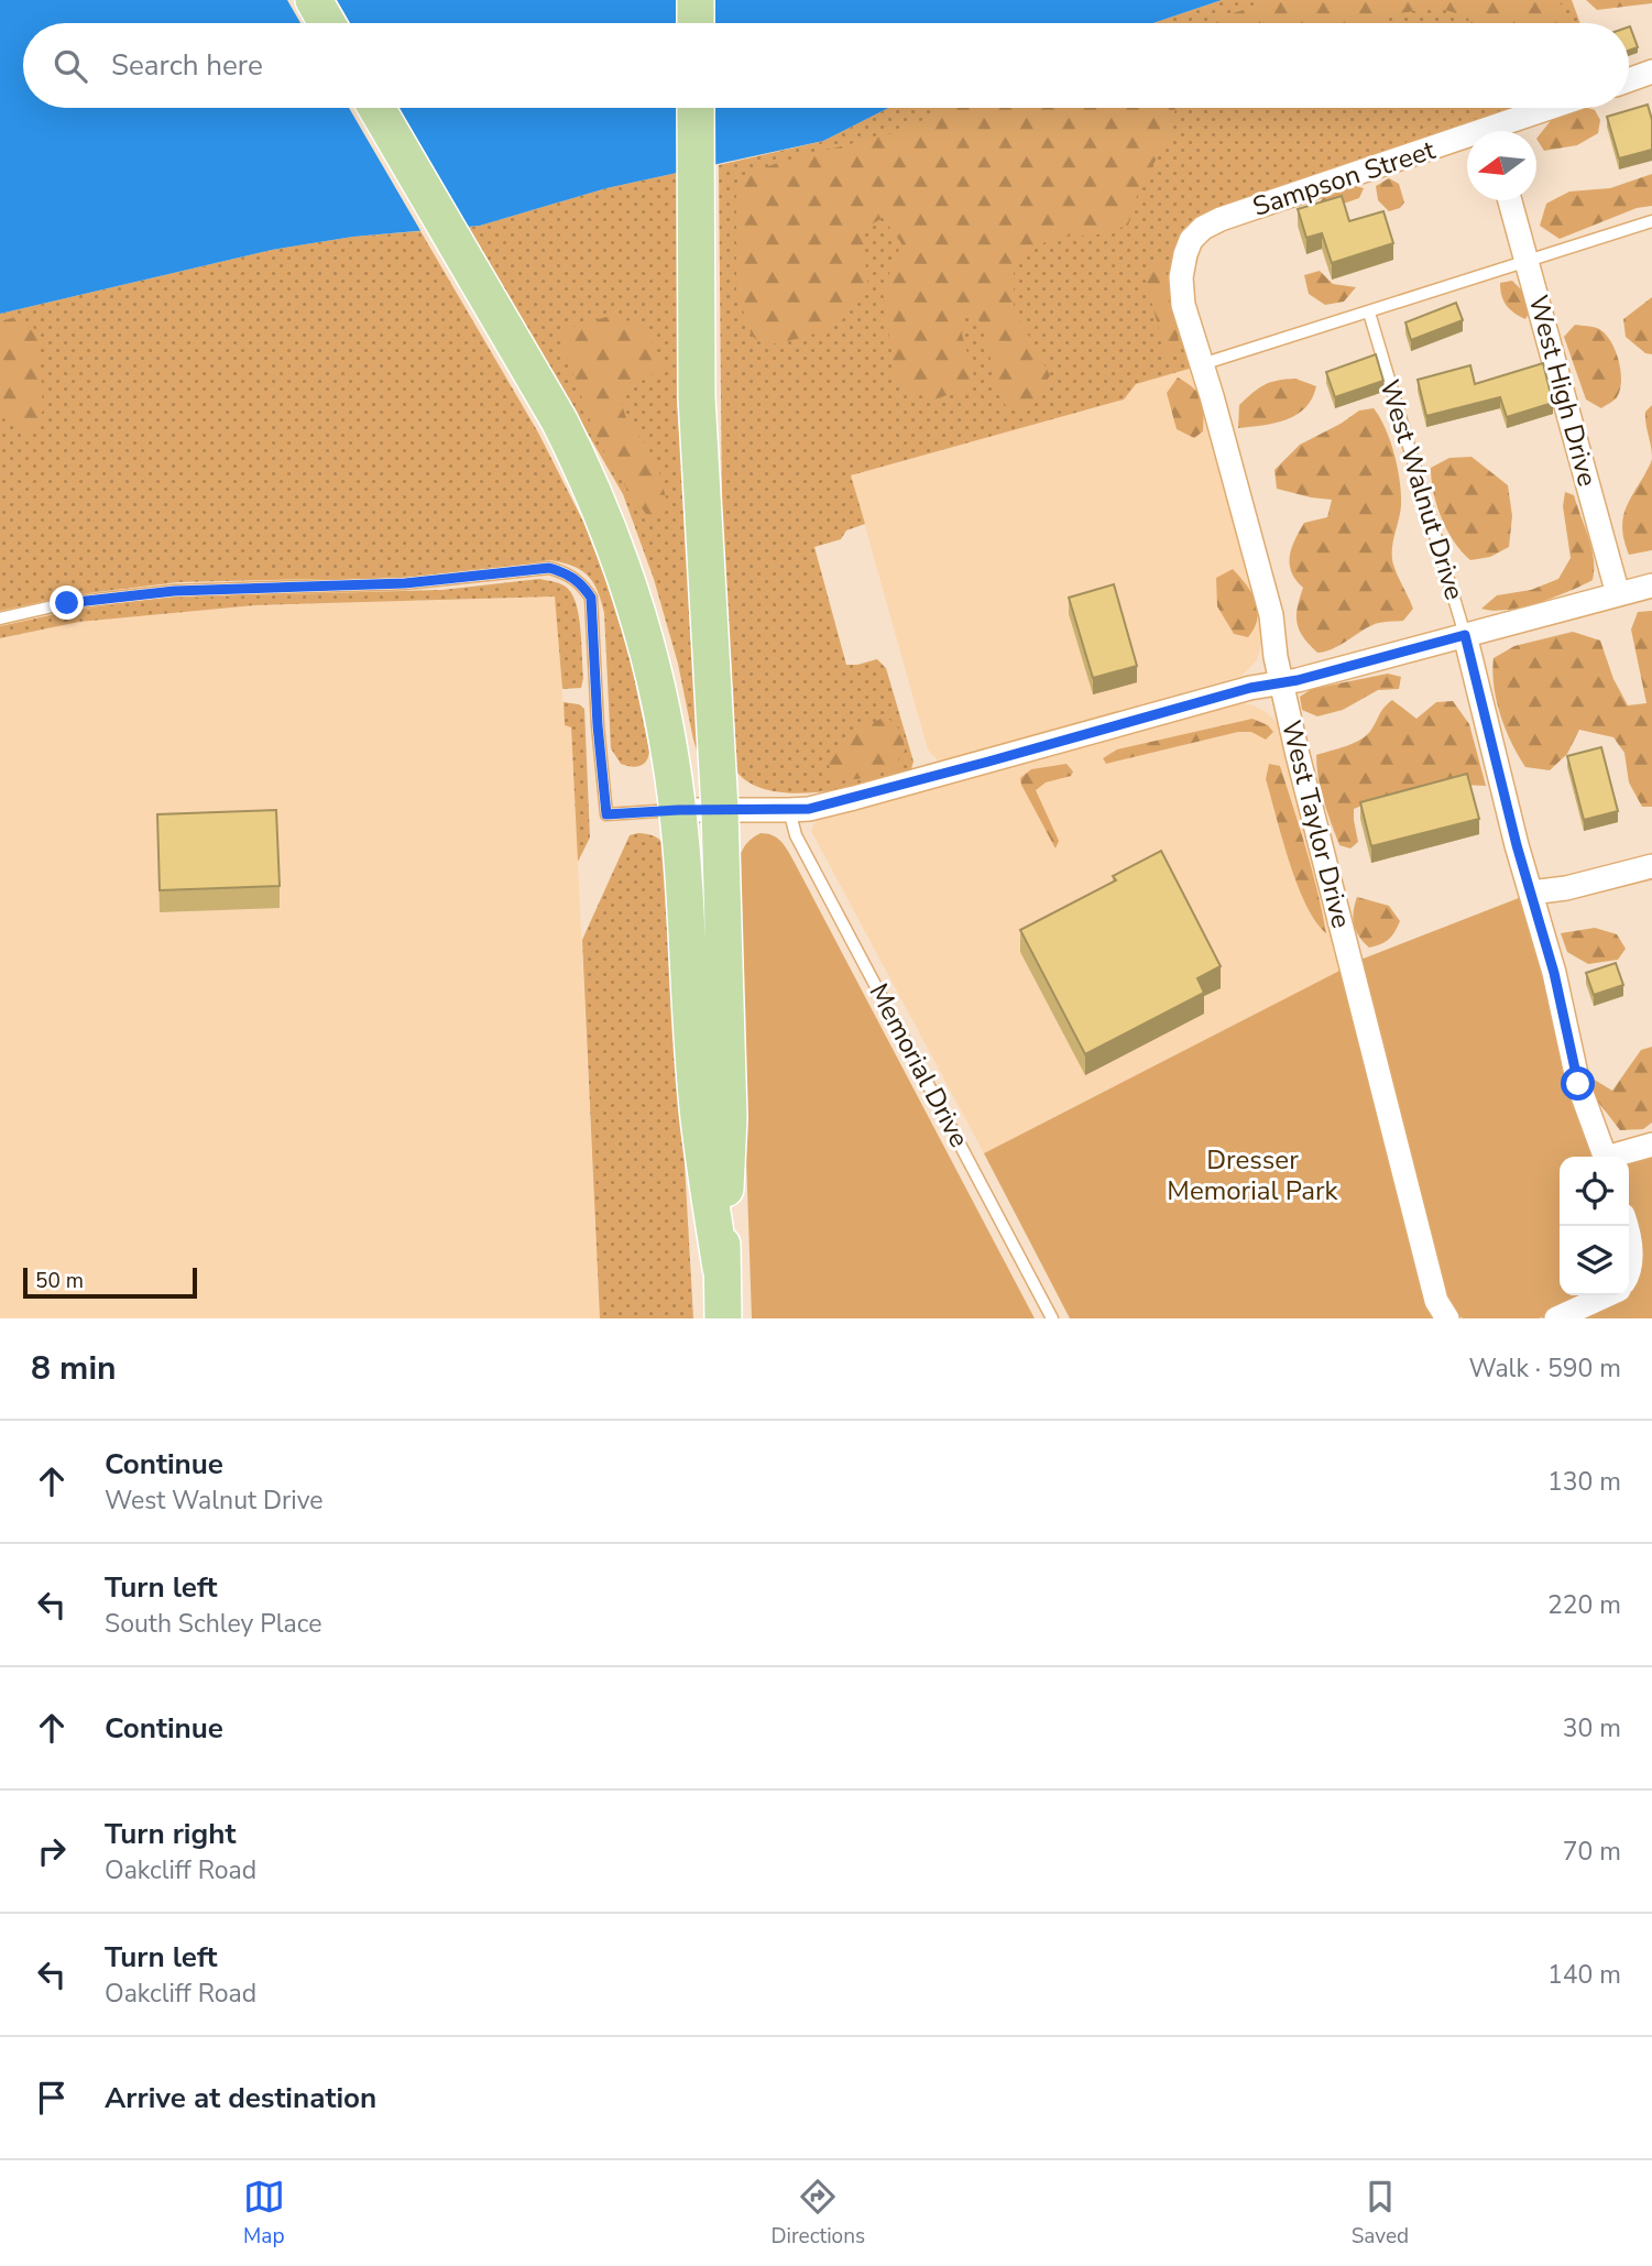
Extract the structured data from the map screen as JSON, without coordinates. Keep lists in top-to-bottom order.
{
  "streets": {
    "street": [
      "Sampson Street",
      "West High Drive",
      "West Walnut Drive",
      "West Taylor Drive"
    ],
    "lane": ["Memorial Drive"]
  },
  "crossings": [
    ["Sampson Street", "West Taylor Drive"]
  ],
  "parks": ["Dresser Memorial Park"],
  "scale_bar": "50 m",
  "north": "left",
  "page": {
    "search": "Search here",
    "scale": "50 m",
    "heading": ["8 min", "Walk · 590 m"],
    "list": [
      ["Continue", "West Walnut Drive", "130 m"],
      ["Turn left", "South Schley Place", "220 m"],
      ["Continue", "30 m"],
      ["Turn right", "Oakcliff Road", "70 m"],
      ["Turn left", "Oakcliff Road", "140 m"],
      "Arrive at destination"
    ],
    "nav": ["Map", "Directions", "Saved"]
  }
}
